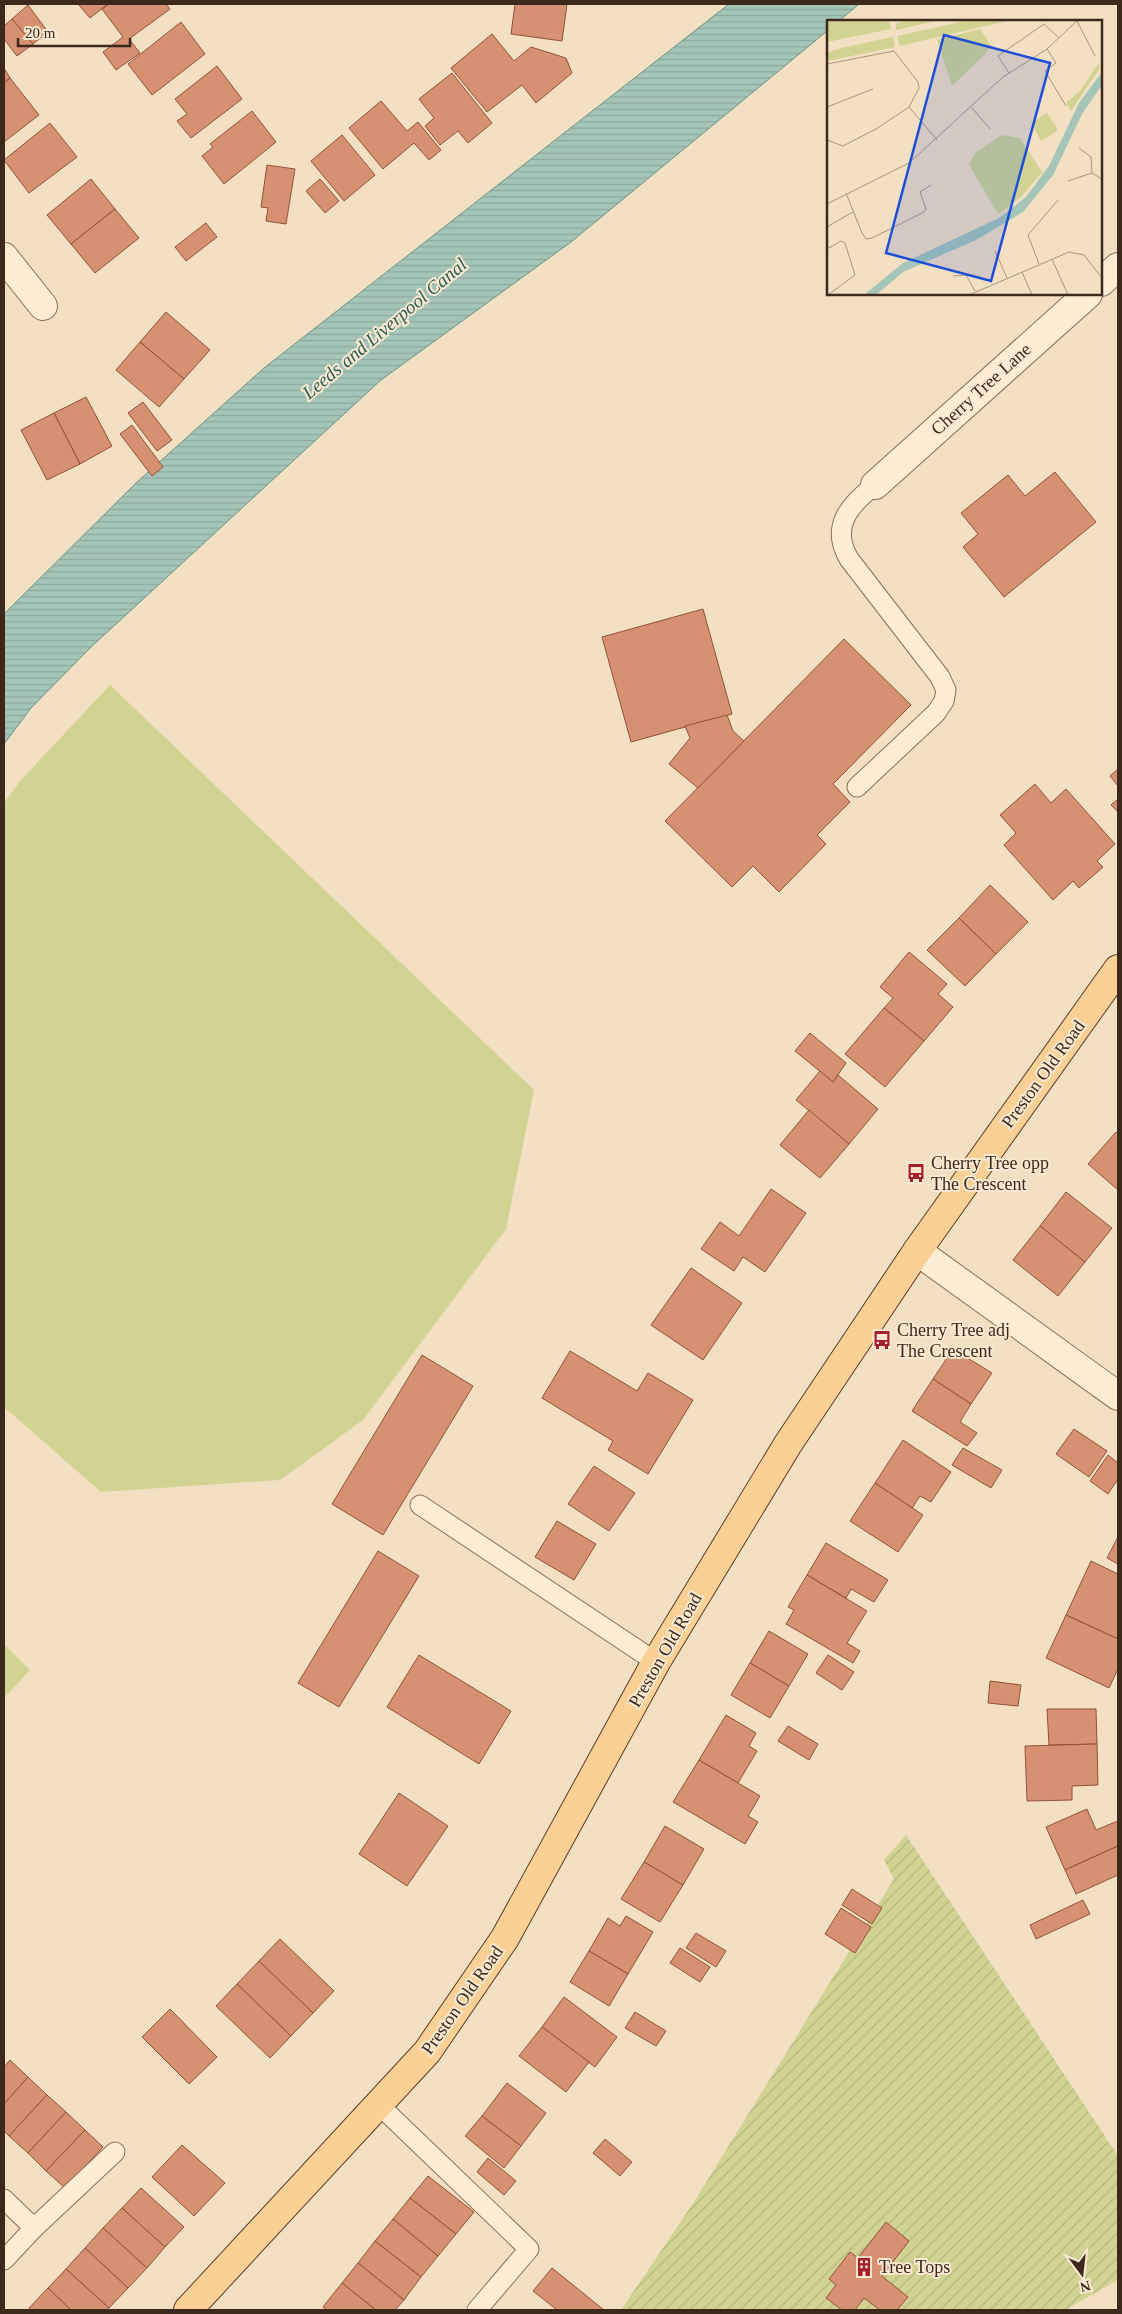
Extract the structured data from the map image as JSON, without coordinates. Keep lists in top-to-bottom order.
{
  "streets": {
    "main road": ["Preston Old Road"],
    "street": ["Cherry Tree Lane"]
  },
  "water": ["Leeds and Liverpool Canal"],
  "places": {
    "bus stop": ["Cherry Tree opp The Crescent", "Cherry Tree adj The Crescent"],
    "building": ["Tree Tops"]
  },
  "scale_bar": "20 m",
  "north": "bottom"
}
